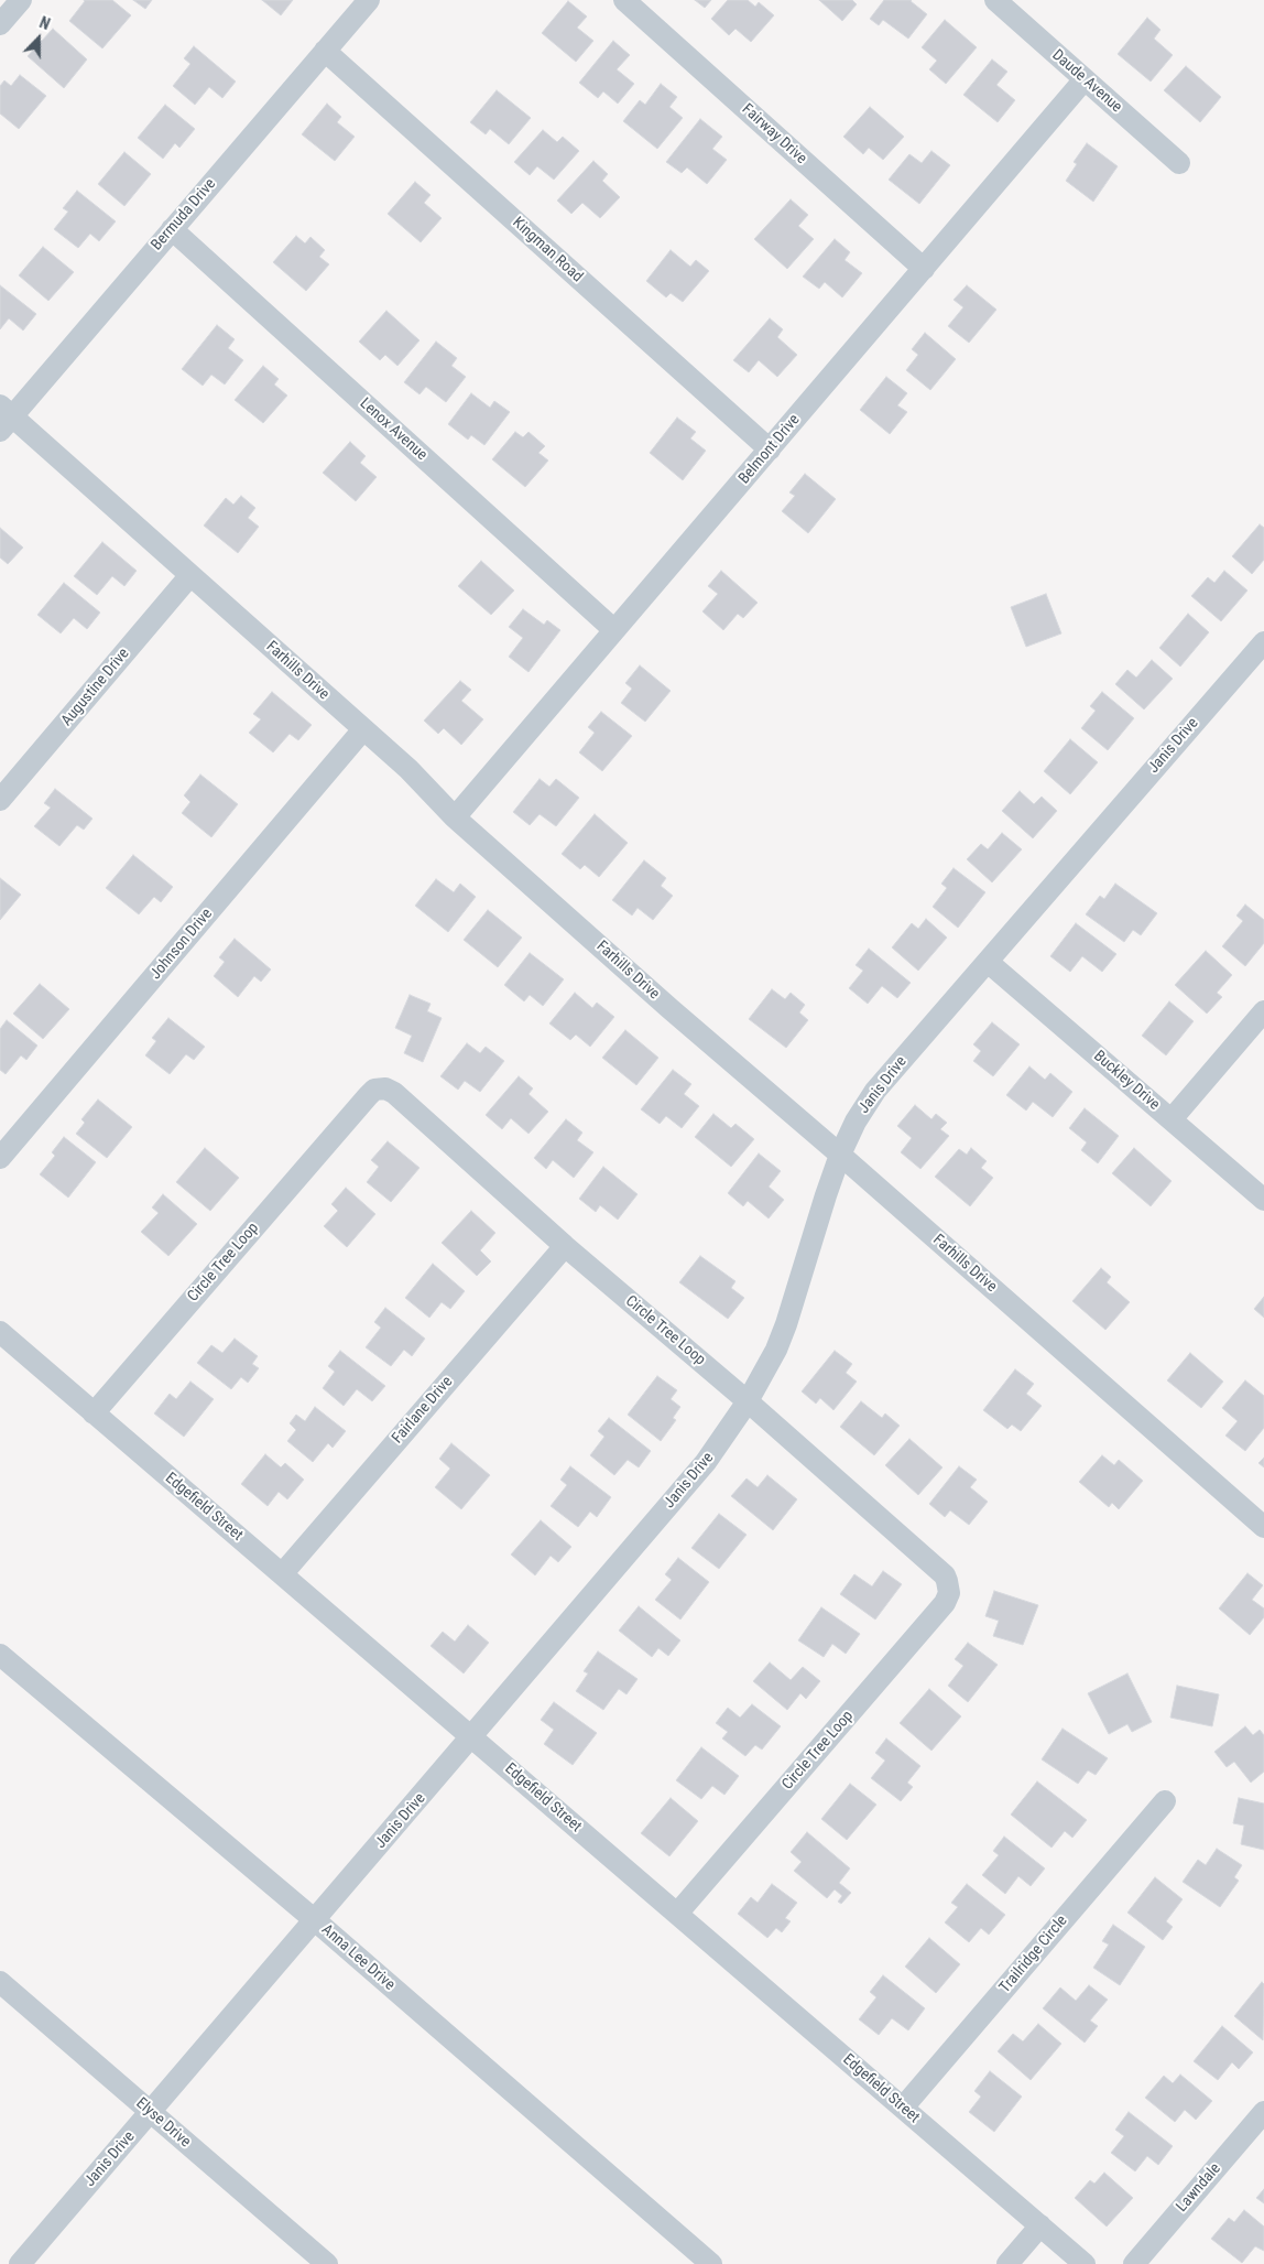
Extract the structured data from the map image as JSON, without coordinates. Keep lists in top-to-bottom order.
{
  "streets": {
    "street": [
      "Daude Avenue",
      "Fairway Drive",
      "Bermuda Drive",
      "Kingman Road",
      "Lenox Avenue",
      "Belmont Drive",
      "Farhills Drive",
      "Augustine Drive",
      "Janis Drive",
      "Johnson Drive",
      "Buckley Drive",
      "Circle Tree Loop",
      "Fairlane Drive",
      "Edgefield Street",
      "Trailridge Circle",
      "Anna Lee Drive",
      "Elyse Drive",
      "Lawndale"
    ]
  },
  "crossings": [
    ["Daude Avenue", "Belmont Drive"],
    ["Fairway Drive", "Belmont Drive"],
    ["Bermuda Drive", "Kingman Road"],
    ["Bermuda Drive", "Lenox Avenue"],
    ["Bermuda Drive", "Farhills Drive"],
    ["Kingman Road", "Belmont Drive"],
    ["Lenox Avenue", "Belmont Drive"],
    ["Belmont Drive", "Farhills Drive"],
    ["Farhills Drive", "Augustine Drive"],
    ["Farhills Drive", "Janis Drive"],
    ["Farhills Drive", "Johnson Drive"],
    ["Janis Drive", "Buckley Drive"],
    ["Janis Drive", "Circle Tree Loop"],
    ["Janis Drive", "Edgefield Street"],
    ["Janis Drive", "Anna Lee Drive"],
    ["Janis Drive", "Elyse Drive"],
    ["Circle Tree Loop", "Fairlane Drive"],
    ["Circle Tree Loop", "Edgefield Street"],
    ["Fairlane Drive", "Edgefield Street"],
    ["Edgefield Street", "Trailridge Circle"]
  ],
  "north": "top"
}
